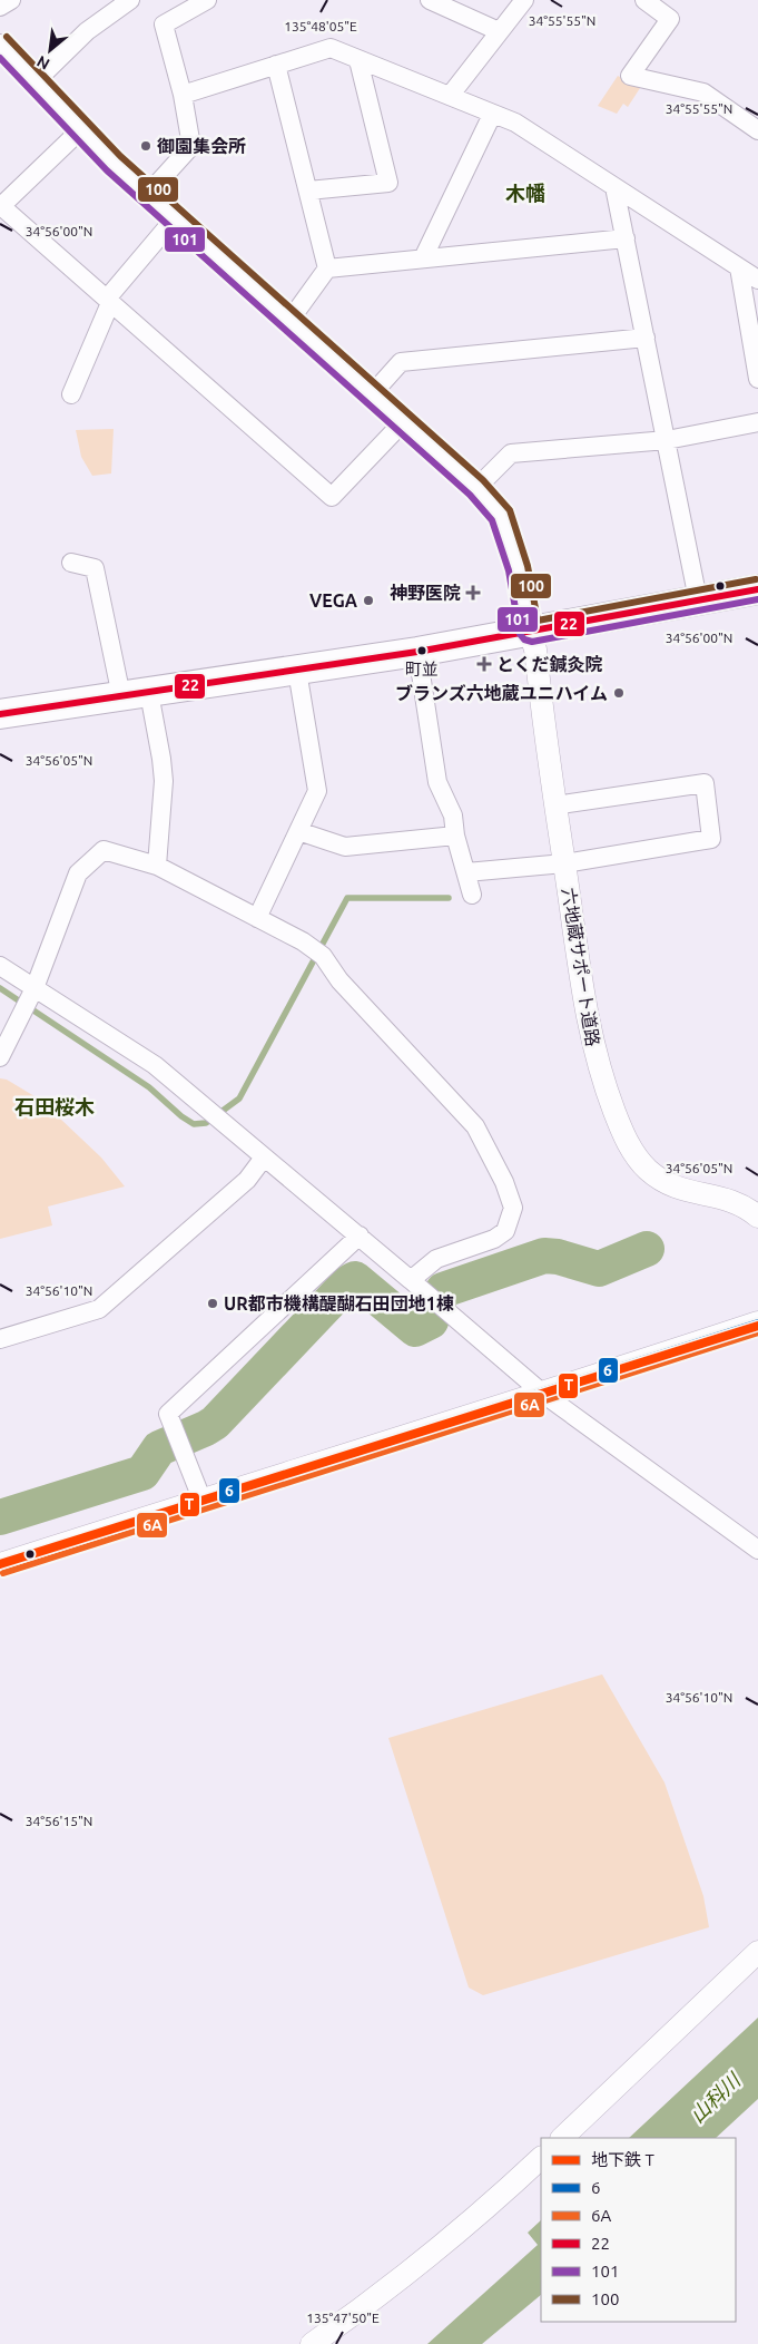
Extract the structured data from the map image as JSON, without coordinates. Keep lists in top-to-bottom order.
{
  "streets": {
    "street": ["六地蔵サポート道路"]
  },
  "districts": ["木幡", "石田桜木"],
  "water": ["山科川"],
  "places": {
    "other": [
      "御園集会所",
      "VEGA",
      "町並",
      "ブランズ六地蔵ユニハイム",
      "UR都市機構醍醐石田団地1棟"
    ],
    "health": ["神野医院", "とくだ鍼灸院"]
  },
  "lines": [
    "transit line 100",
    "transit line 101",
    "transit line 22",
    "transit line 6",
    "metro line T",
    "transit line 6A"
  ],
  "legend": [
    "地下鉄 T",
    "6",
    "6A",
    "22",
    "101",
    "100"
  ],
  "north": "bottom left",
  "coordinates": [
    "34°55'55\"N",
    "135°48'05\"E",
    "34°56'00\"N",
    "34°56'05\"N",
    "34°56'10\"N",
    "34°56'15\"N",
    "135°47'50\"E"
  ]
}
